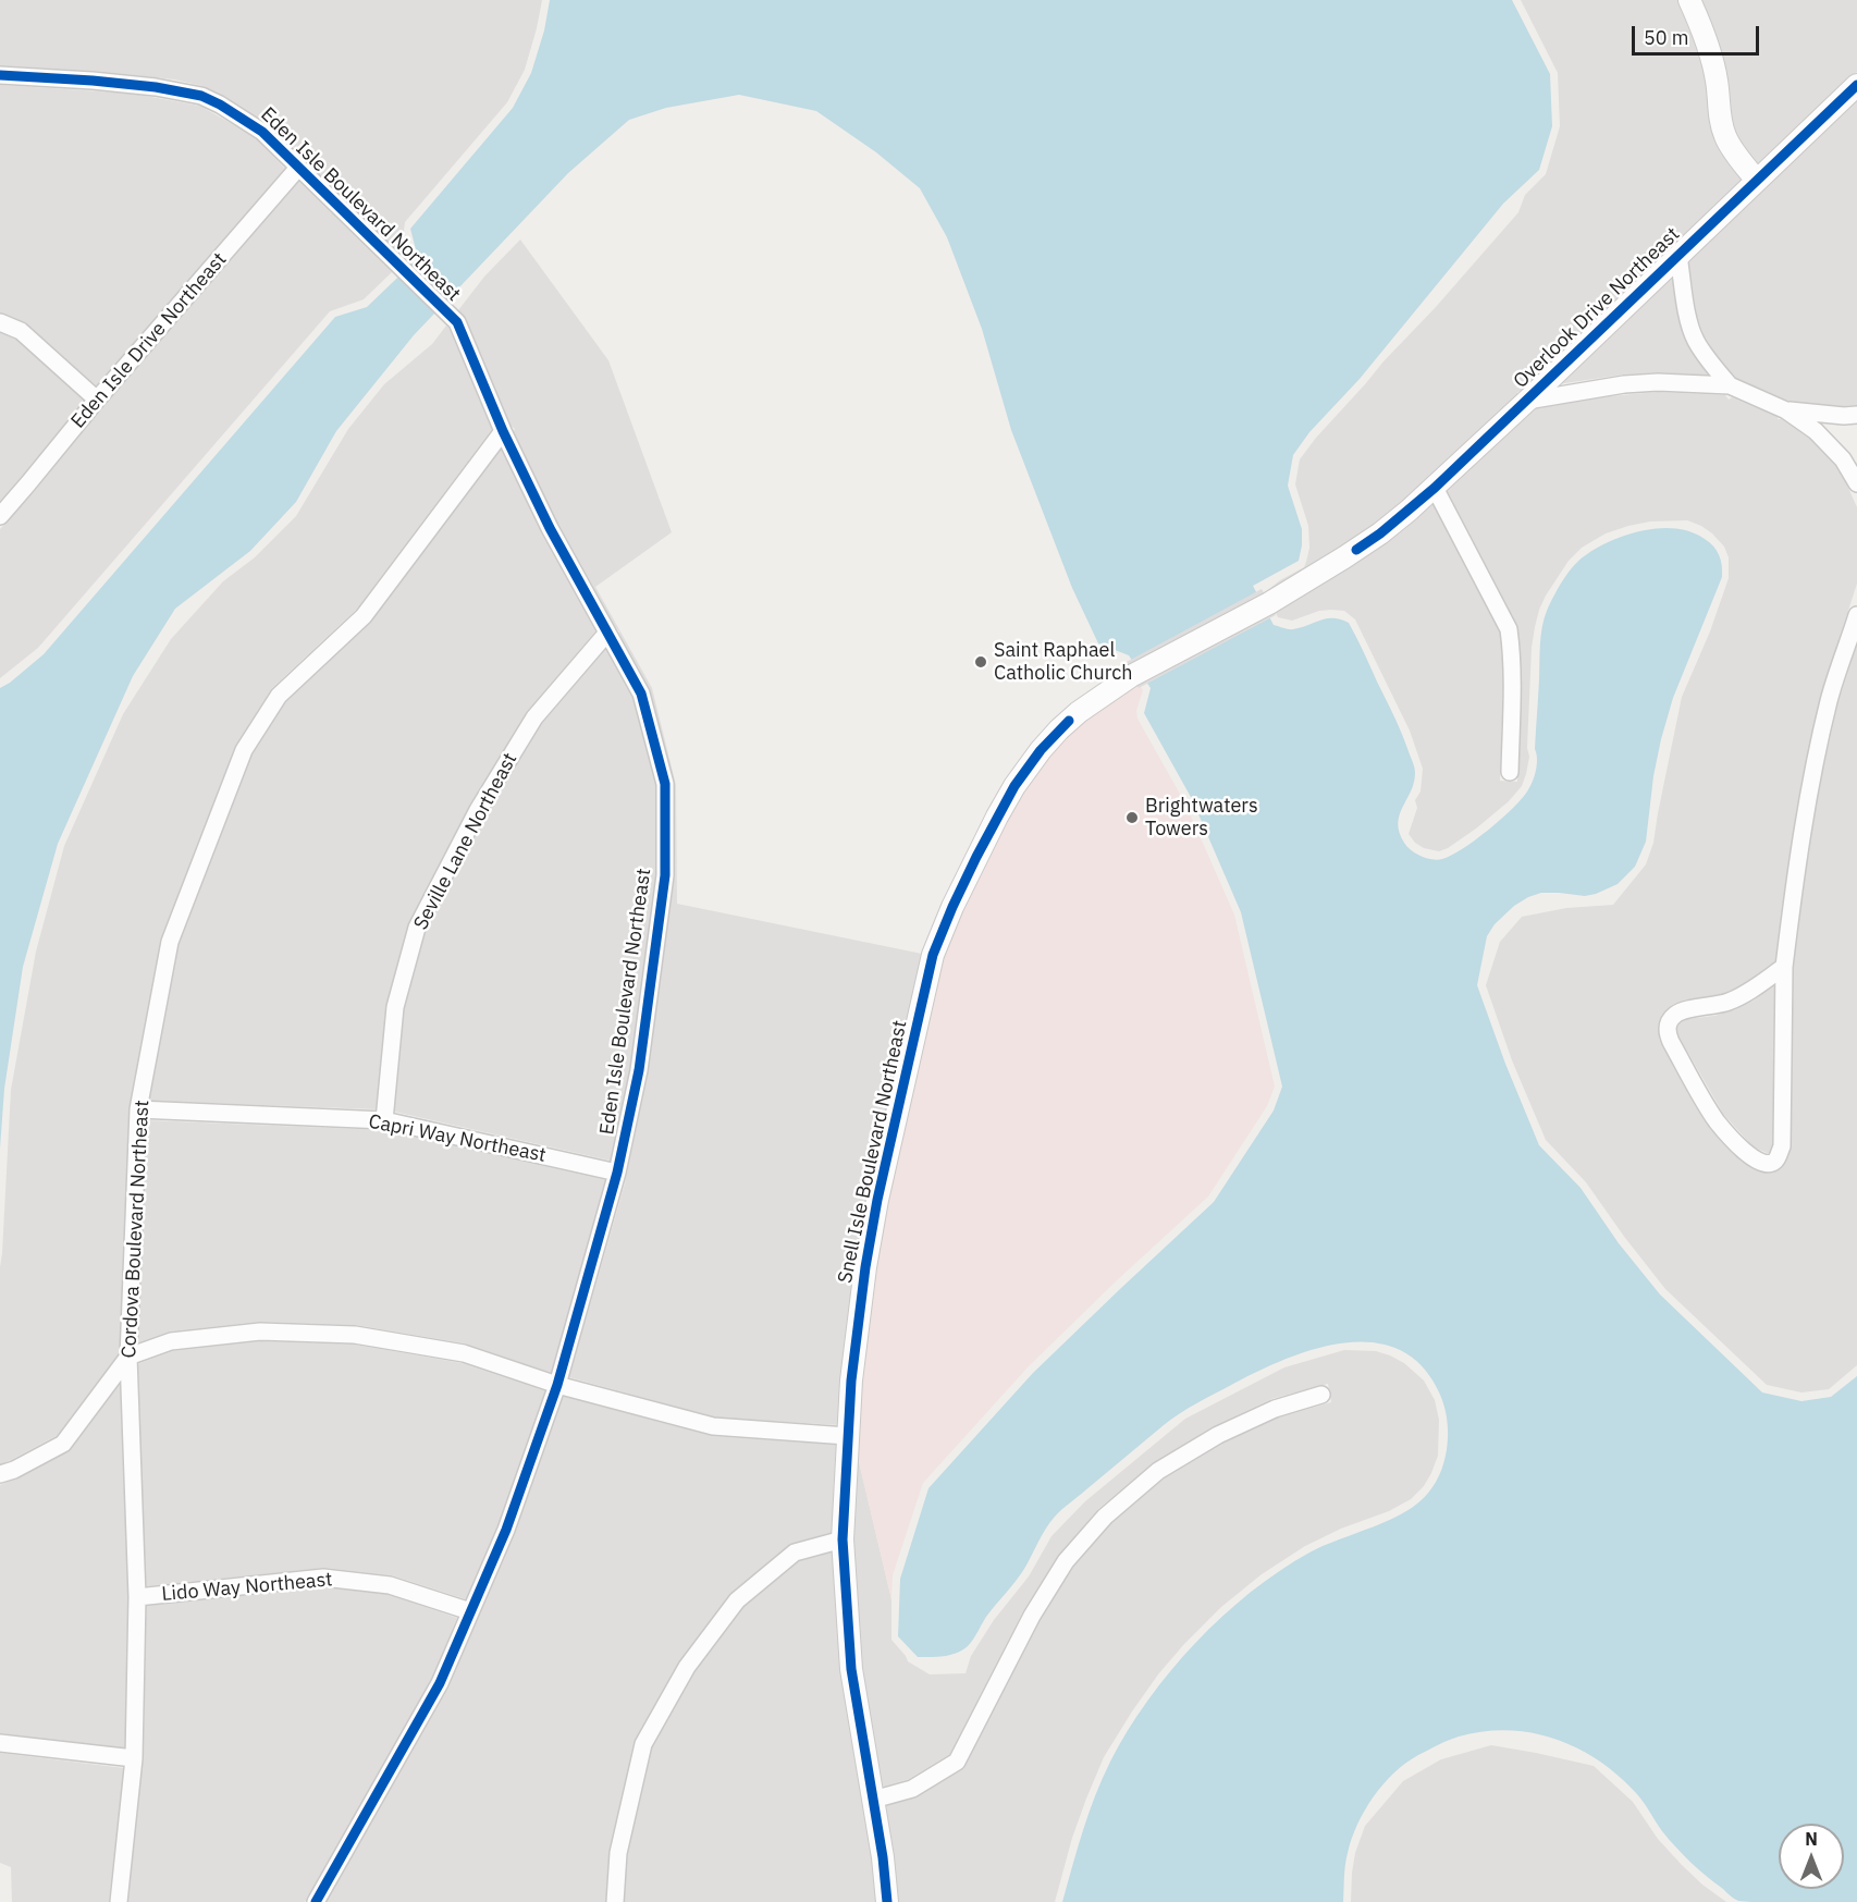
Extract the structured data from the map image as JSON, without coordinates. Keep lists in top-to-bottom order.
{
  "streets": {
    "street": [
      "Eden Isle Boulevard Northeast",
      "Overlook Drive Northeast",
      "Eden Isle Drive Northeast",
      "Seville Lane Northeast",
      "Capri Way Northeast",
      "Snell Isle Boulevard Northeast",
      "Cordova Boulevard Northeast",
      "Lido Way Northeast"
    ]
  },
  "crossings": [
    ["Eden Isle Boulevard Northeast", "Eden Isle Drive Northeast"],
    ["Eden Isle Boulevard Northeast", "Seville Lane Northeast"],
    ["Eden Isle Boulevard Northeast", "Capri Way Northeast"],
    ["Eden Isle Boulevard Northeast", "Cordova Boulevard Northeast"],
    ["Eden Isle Boulevard Northeast", "Lido Way Northeast"],
    ["Overlook Drive Northeast", "Snell Isle Boulevard Northeast"],
    ["Seville Lane Northeast", "Capri Way Northeast"],
    ["Capri Way Northeast", "Cordova Boulevard Northeast"],
    ["Cordova Boulevard Northeast", "Lido Way Northeast"]
  ],
  "places": ["Saint Raphael Catholic Church", "Brightwaters Towers"],
  "scale_bar": "50 m",
  "north": "top"
}
